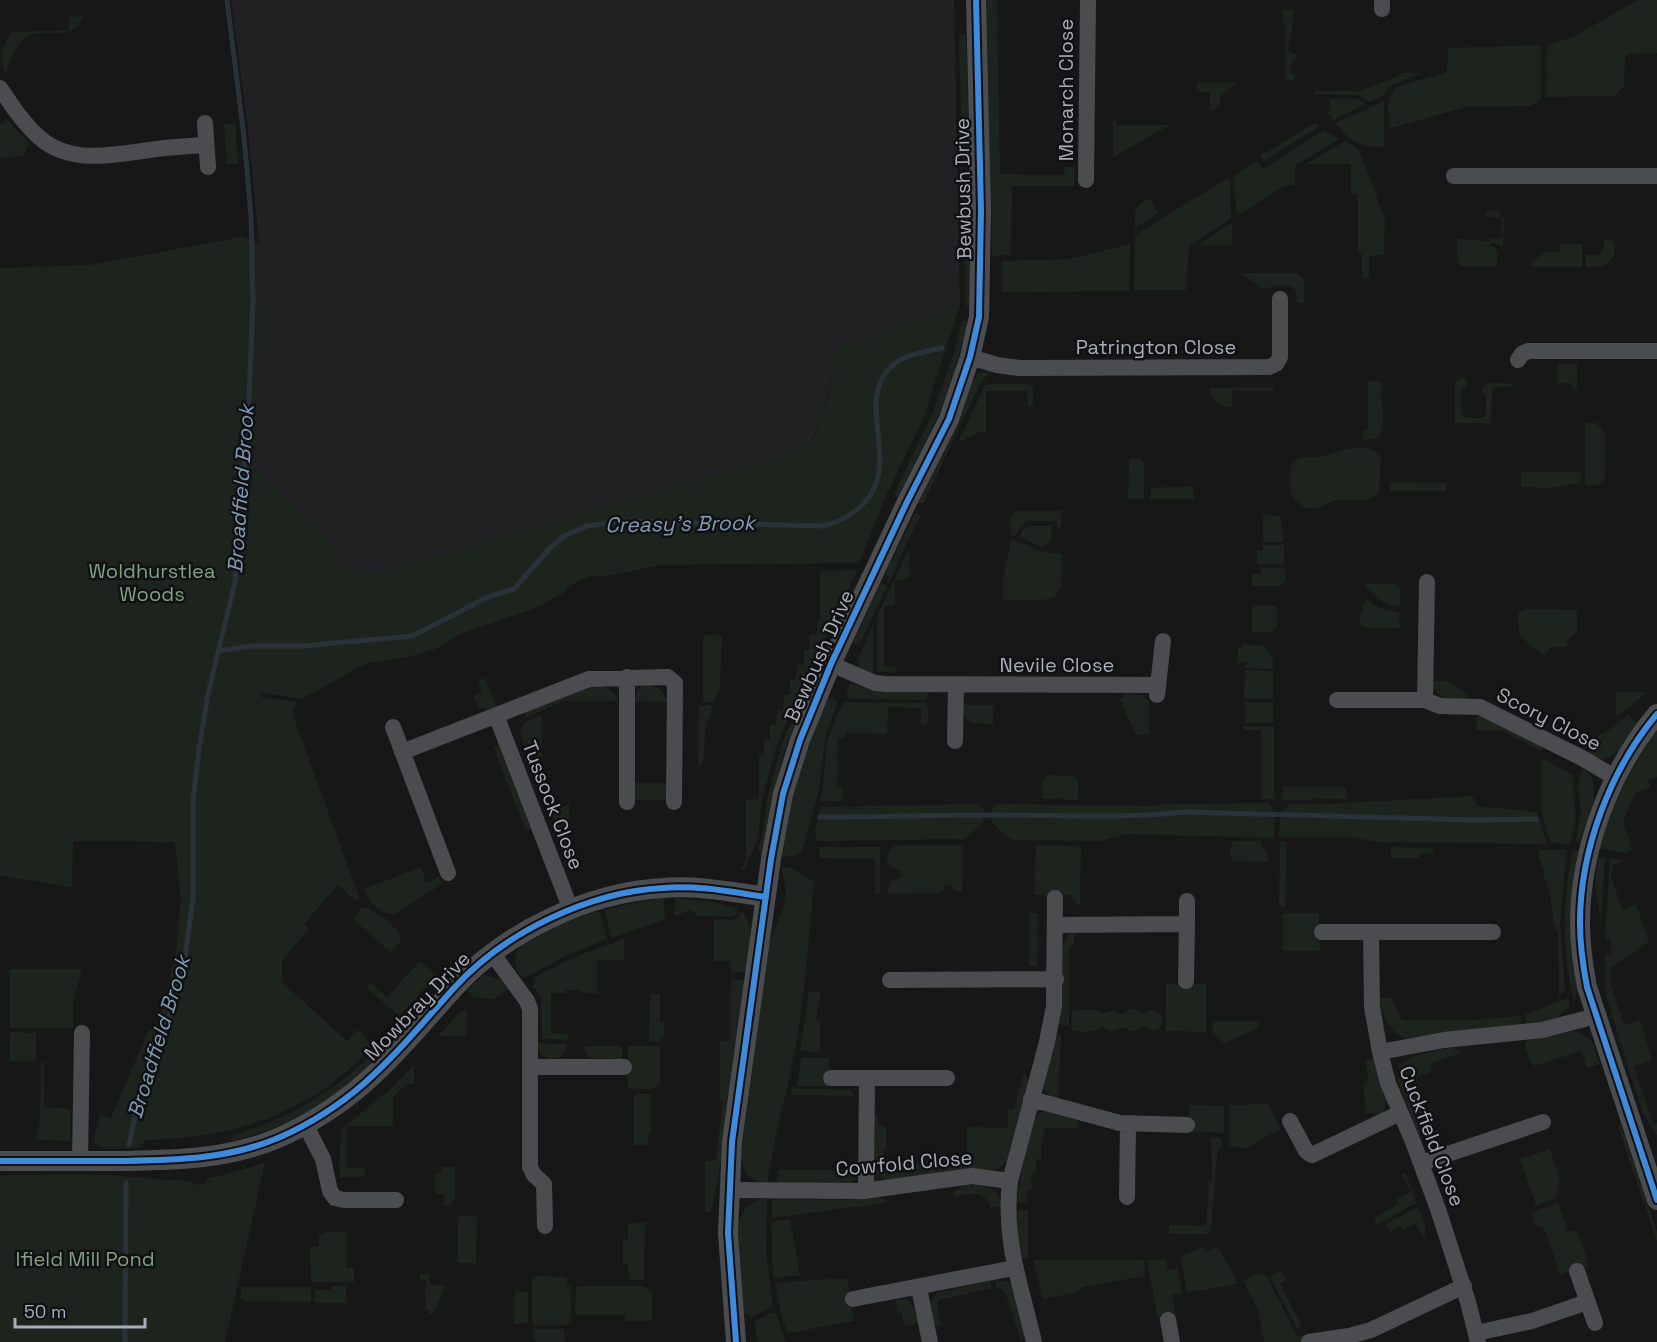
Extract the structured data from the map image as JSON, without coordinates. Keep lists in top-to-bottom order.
{
  "streets": {
    "street": [
      "Monarch Close",
      "Bewbush Drive",
      "Patrington Close",
      "Nevile Close",
      "Scory Close",
      "Tussock Close",
      "Mowbray Drive",
      "Cuckfield Close",
      "Cowfold Close"
    ]
  },
  "crossings": [
    ["Bewbush Drive", "Patrington Close"],
    ["Bewbush Drive", "Nevile Close"],
    ["Bewbush Drive", "Mowbray Drive"],
    ["Bewbush Drive", "Cowfold Close"],
    ["Tussock Close", "Mowbray Drive"]
  ],
  "water": ["Broadfield Brook", "Creasy's Brook"],
  "parks": ["Woldhurstlea Woods", "Ifield Mill Pond"],
  "scale_bar": "50 m"
}
